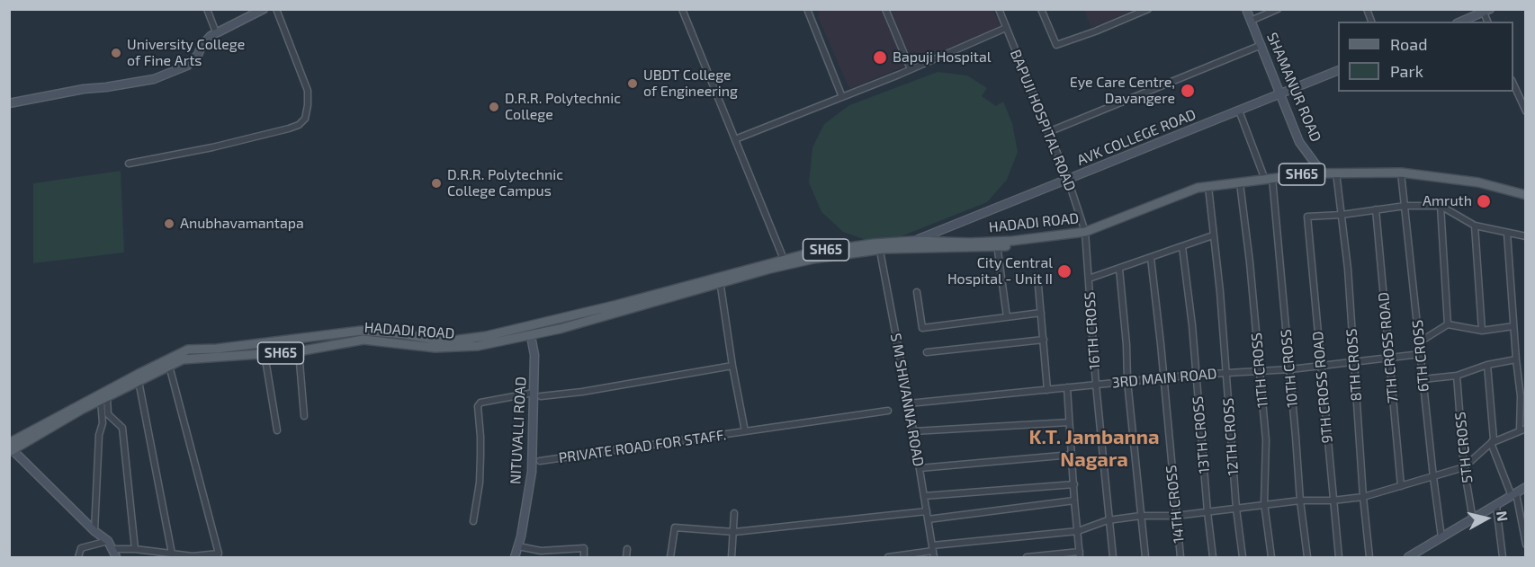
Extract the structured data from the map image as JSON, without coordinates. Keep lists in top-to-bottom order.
{
  "streets": {
    "main road": ["SH65", "HADADI ROAD"],
    "street": [
      "SHAMANUR ROAD",
      "BAPUJI HOSPITAL ROAD",
      "AVK COLLEGE ROAD",
      "16TH CROSS",
      "7TH CROSS ROAD",
      "6TH CROSS",
      "8TH CROSS",
      "10TH CROSS",
      "11TH CROSS",
      "3RD MAIN ROAD",
      "9TH CROSS ROAD",
      "S M SHIVANNA ROAD",
      "NITUVALLI ROAD",
      "13TH CROSS",
      "12TH CROSS",
      "PRIVATE ROAD FOR STAFF.",
      "5TH CROSS",
      "14TH CROSS"
    ]
  },
  "crossings": [
    ["SHAMANUR ROAD", "AVK COLLEGE ROAD"],
    ["SHAMANUR ROAD", "HADADI ROAD"],
    ["BAPUJI HOSPITAL ROAD", "AVK COLLEGE ROAD"],
    ["BAPUJI HOSPITAL ROAD", "HADADI ROAD"],
    ["BAPUJI HOSPITAL ROAD", "16TH CROSS"],
    ["AVK COLLEGE ROAD", "HADADI ROAD"],
    ["AVK COLLEGE ROAD", "10TH CROSS"],
    ["HADADI ROAD", "16TH CROSS"],
    ["HADADI ROAD", "6TH CROSS"],
    ["HADADI ROAD", "8TH CROSS"],
    ["HADADI ROAD", "10TH CROSS"],
    ["HADADI ROAD", "11TH CROSS"],
    ["HADADI ROAD", "S M SHIVANNA ROAD"],
    ["HADADI ROAD", "NITUVALLI ROAD"],
    ["HADADI ROAD", "12TH CROSS"],
    ["HADADI ROAD", "PRIVATE ROAD FOR STAFF."],
    ["16TH CROSS", "3RD MAIN ROAD"],
    ["7TH CROSS ROAD", "3RD MAIN ROAD"],
    ["6TH CROSS", "3RD MAIN ROAD"],
    ["8TH CROSS", "3RD MAIN ROAD"],
    ["8TH CROSS", "9TH CROSS ROAD"],
    ["10TH CROSS", "3RD MAIN ROAD"],
    ["11TH CROSS", "3RD MAIN ROAD"],
    ["3RD MAIN ROAD", "9TH CROSS ROAD"],
    ["3RD MAIN ROAD", "S M SHIVANNA ROAD"],
    ["3RD MAIN ROAD", "13TH CROSS"],
    ["3RD MAIN ROAD", "12TH CROSS"],
    ["3RD MAIN ROAD", "14TH CROSS"]
  ],
  "districts": ["K.T. Jambanna Nagara"],
  "places": [
    "University College of Fine Arts",
    "Bapuji Hospital",
    "UBDT College of Engineering",
    "Eye Care Centre, Davangere",
    "D.R.R. Polytechnic College",
    "D.R.R. Polytechnic College Campus",
    "Amruth",
    "Anubhavamantapa",
    "City Central Hospital - Unit II"
  ],
  "legend": ["Road", "Park"],
  "north": "right"
}
